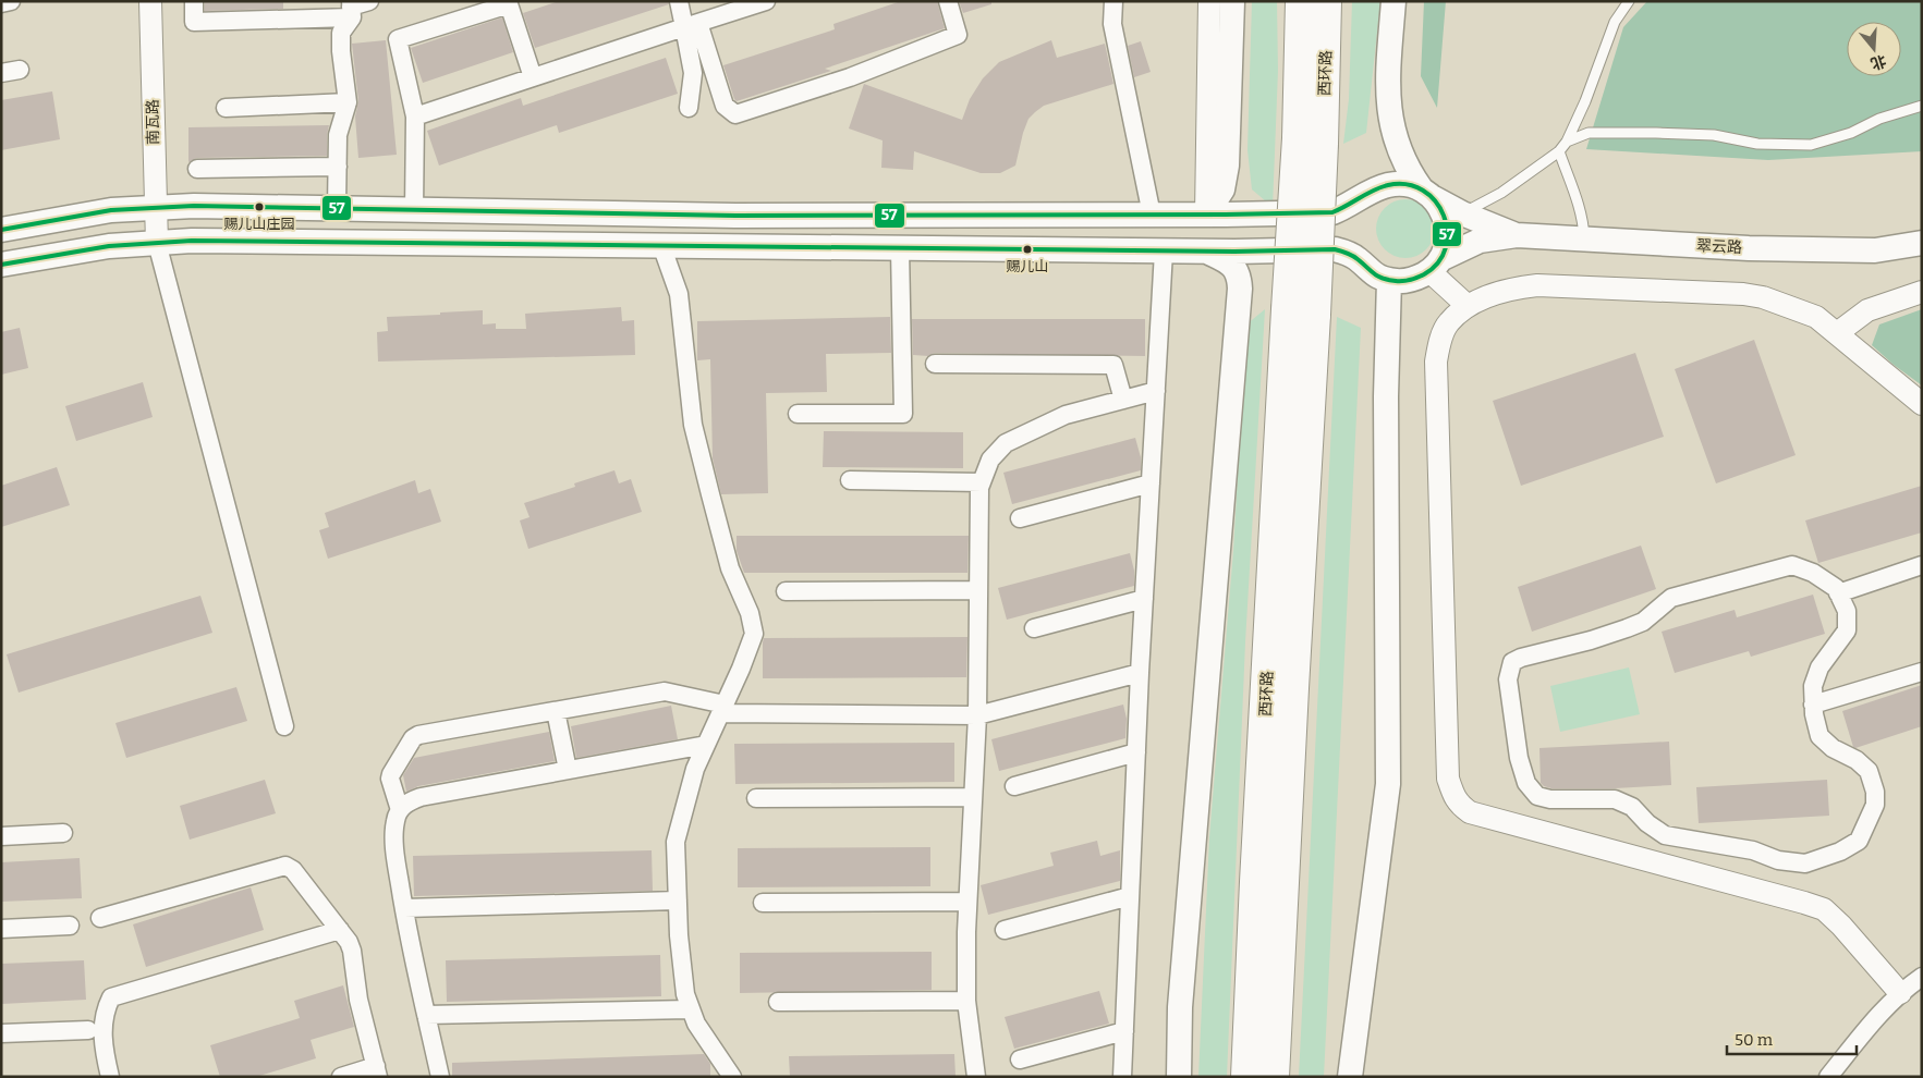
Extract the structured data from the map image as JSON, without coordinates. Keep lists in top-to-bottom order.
{
  "streets": {
    "highway": ["西环路"],
    "main road": ["翠云路"],
    "street": ["南瓦路"]
  },
  "places": ["赐儿山庄园", "赐儿山"],
  "lines": ["transit line 57"],
  "scale_bar": "50 m",
  "north": "bottom"
}
